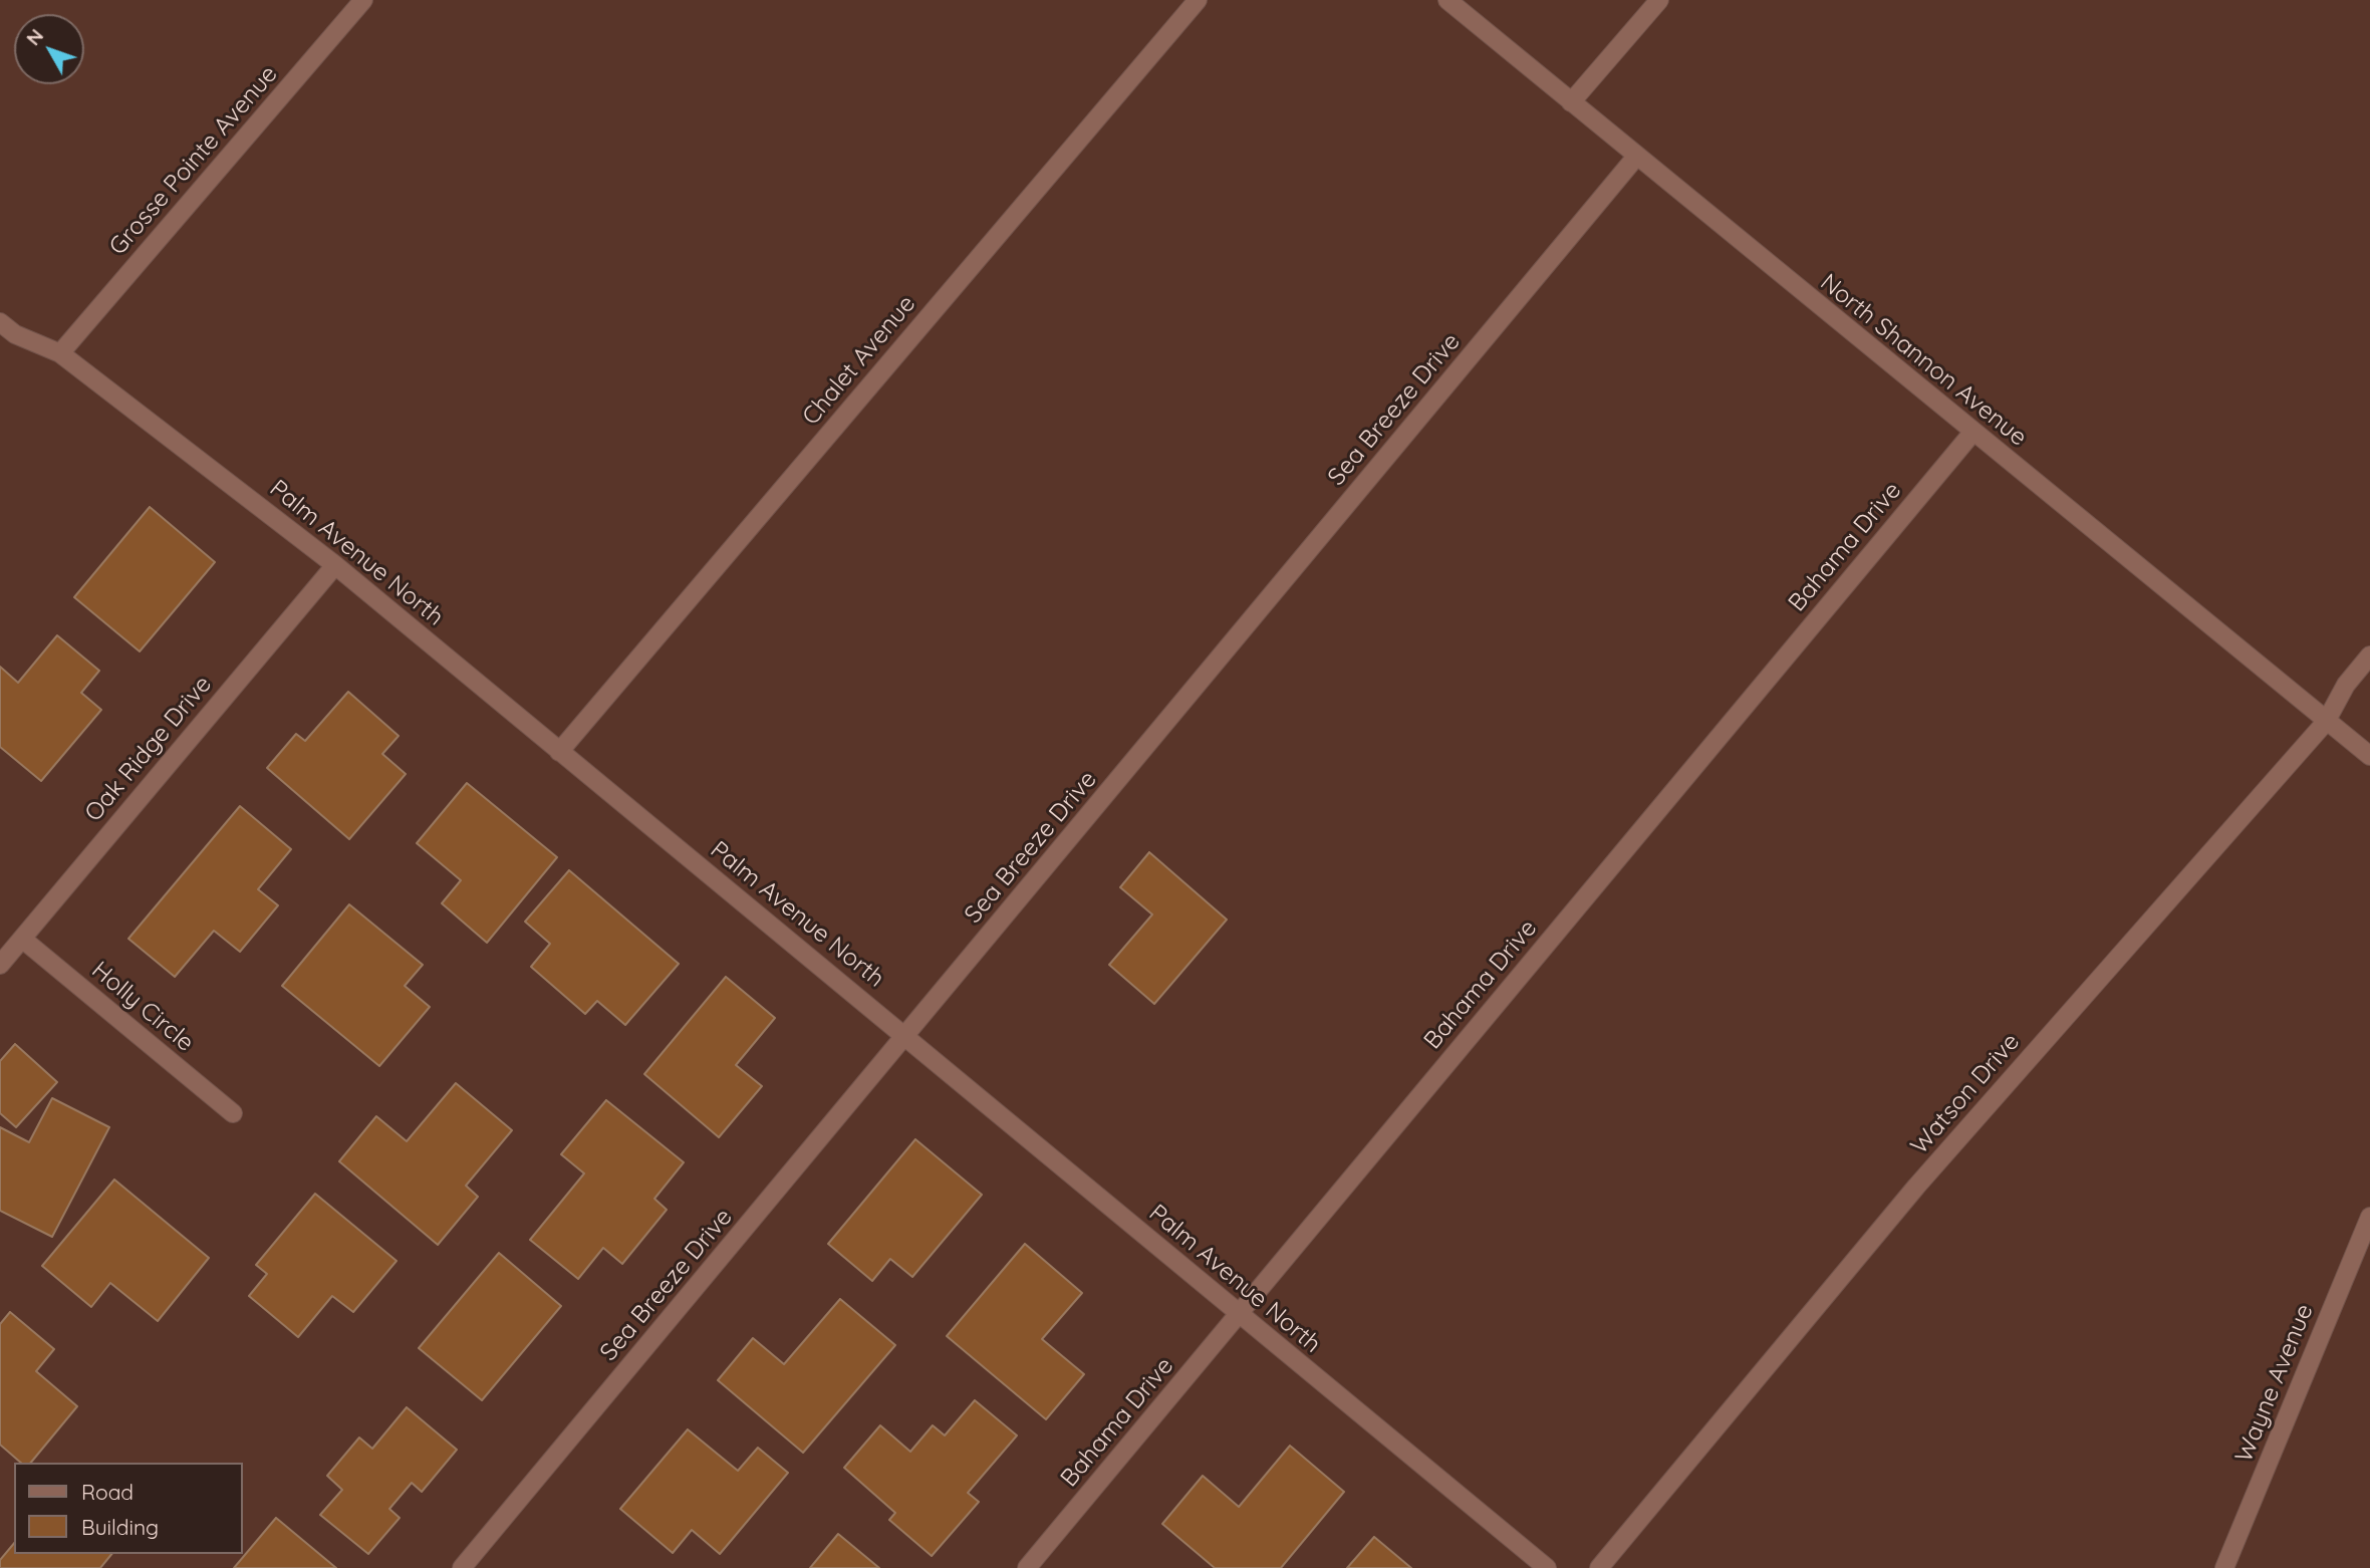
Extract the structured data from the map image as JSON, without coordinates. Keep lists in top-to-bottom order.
{
  "streets": {
    "street": [
      "Grosse Pointe Avenue",
      "Chalet Avenue",
      "North Shannon Avenue",
      "Sea Breeze Drive",
      "Bahama Drive",
      "Palm Avenue North",
      "Oak Ridge Drive",
      "Holly Circle",
      "Watson Drive",
      "Wayne Avenue"
    ]
  },
  "crossings": [
    ["Grosse Pointe Avenue", "Palm Avenue North"],
    ["Chalet Avenue", "Palm Avenue North"],
    ["North Shannon Avenue", "Sea Breeze Drive"],
    ["North Shannon Avenue", "Bahama Drive"],
    ["North Shannon Avenue", "Watson Drive"],
    ["Sea Breeze Drive", "Palm Avenue North"],
    ["Bahama Drive", "Palm Avenue North"],
    ["Palm Avenue North", "Oak Ridge Drive"],
    ["Oak Ridge Drive", "Holly Circle"]
  ],
  "legend": ["Road", "Building"],
  "north": "top left"
}
